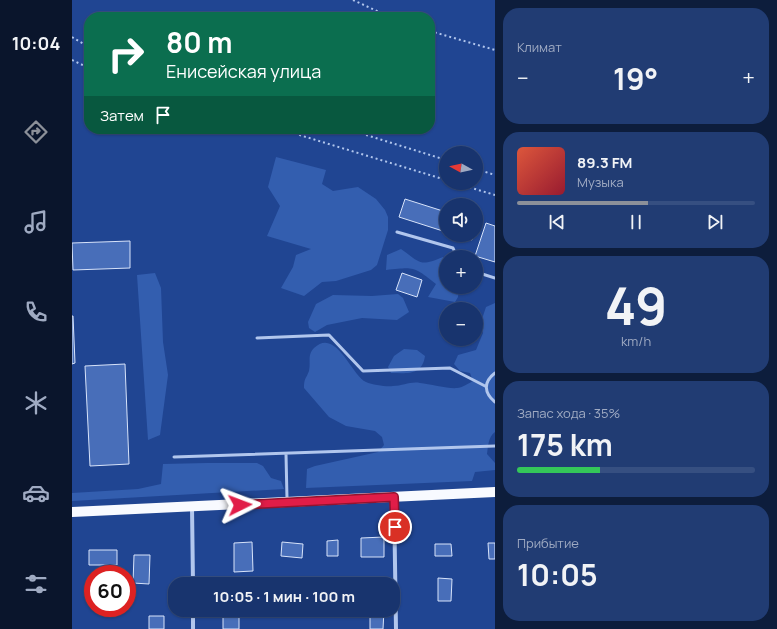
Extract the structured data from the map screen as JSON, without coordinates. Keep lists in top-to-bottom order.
{
  "north": "left",
  "page": {
    "tabs": "10:04",
    "tile": [
      "Климат",
      ["49", "km/h"],
      ["Запас хода · 35%", "175 km"],
      ["Прибытие", "10:05"]
    ],
    "turn": ["80 m", "Енисейская улица"],
    "heat": ["−", "19°", "+"],
    "then": "Затем",
    "map_buttons": ["+", "−"],
    "song": ["89.3 FM", "Музыка"],
    "limit": "60",
    "trip": "10:05 · 1 мин · 100 m"
  }
}
